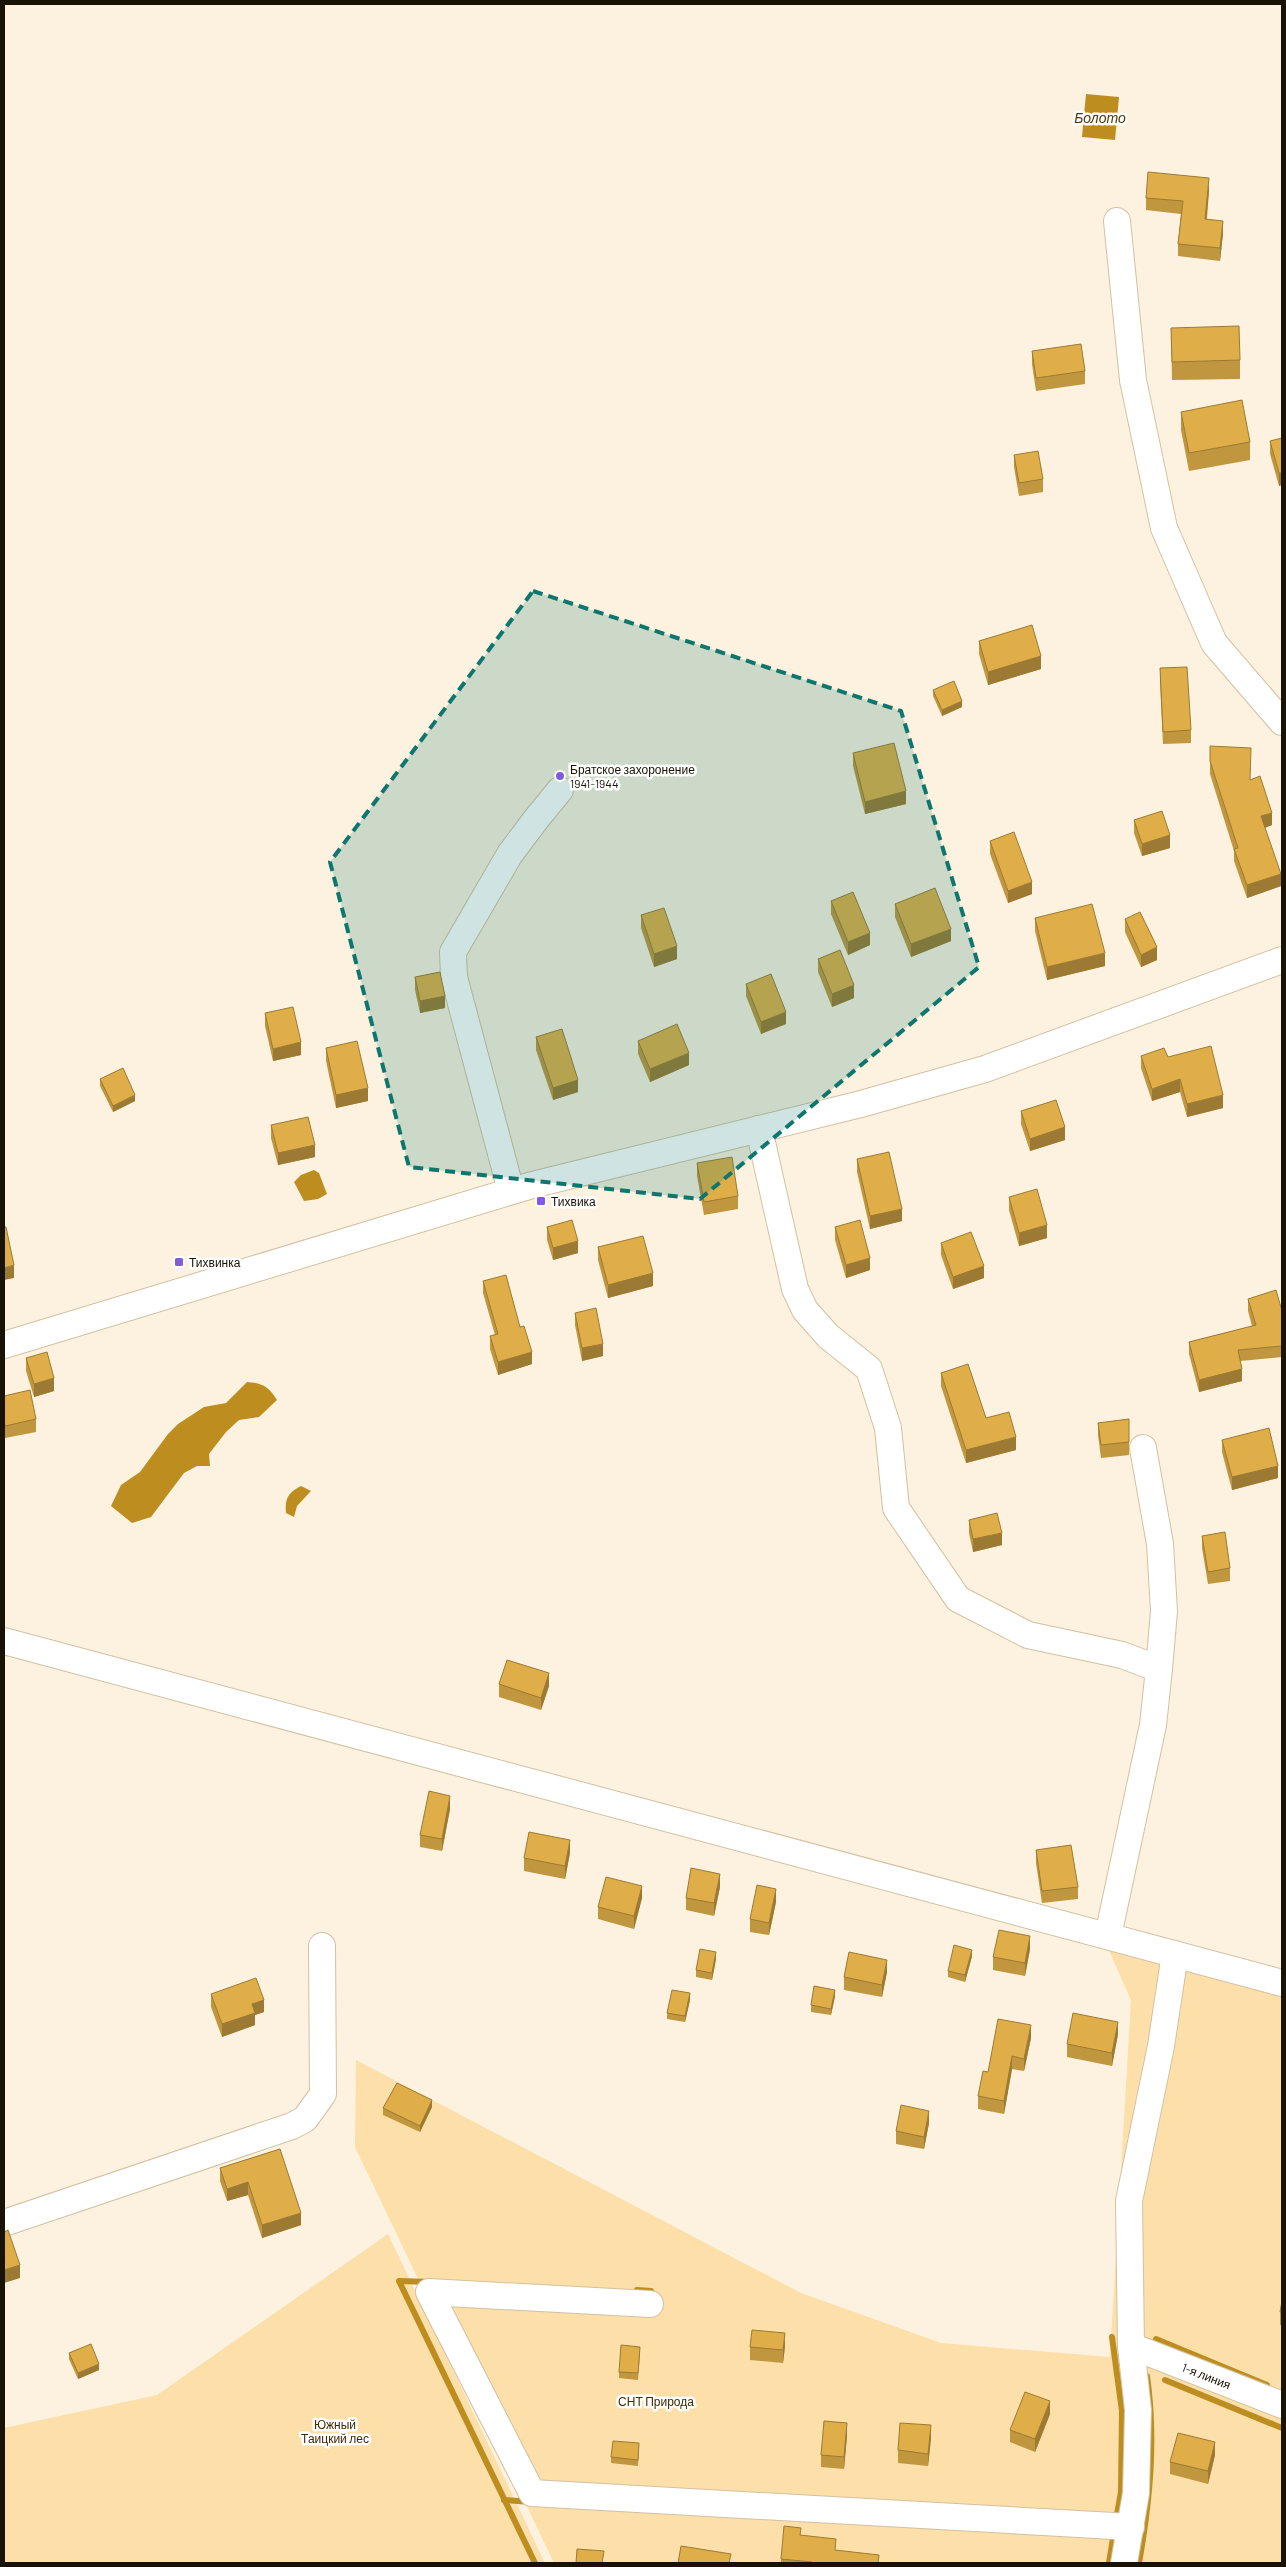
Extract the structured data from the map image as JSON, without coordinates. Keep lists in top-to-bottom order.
{
  "streets": {
    "street": ["1-я линия"]
  },
  "water": ["Болото"],
  "parks": ["СНТ Природа", "Южный Таицкий лес"],
  "places": {
    "other": ["Братское захоронение 1941-1944"],
    "transit": ["Тихвика", "Тихвинка"]
  }
}
